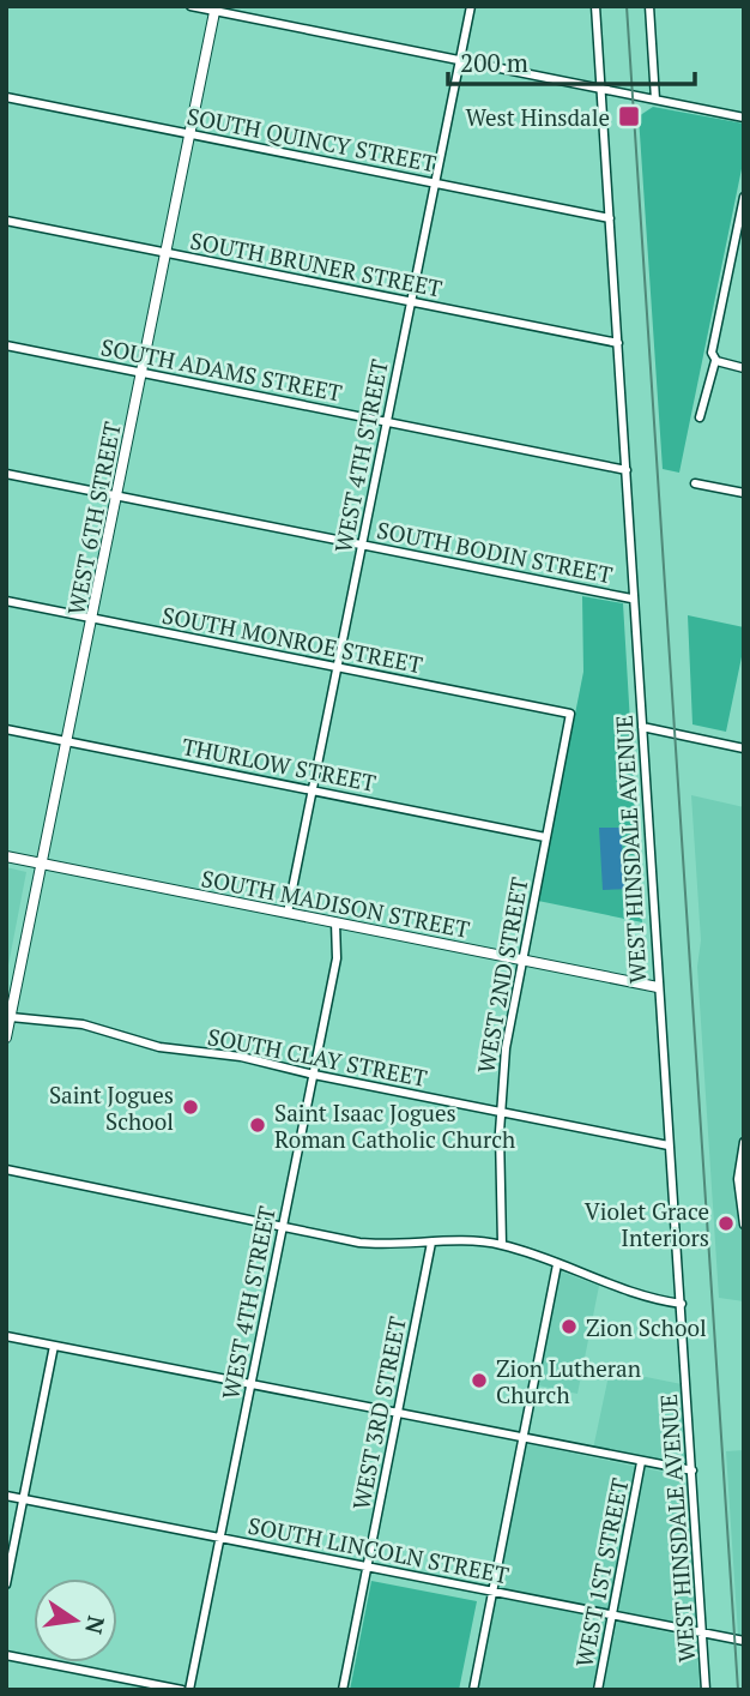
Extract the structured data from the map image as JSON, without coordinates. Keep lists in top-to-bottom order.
{
  "streets": {
    "street": [
      "SOUTH QUINCY STREET",
      "SOUTH BRUNER STREET",
      "SOUTH ADAMS STREET",
      "WEST 4TH STREET",
      "WEST 6TH STREET",
      "SOUTH BODIN STREET",
      "SOUTH MONROE STREET",
      "THURLOW STREET",
      "WEST HINSDALE AVENUE",
      "SOUTH MADISON STREET",
      "WEST 2ND STREET",
      "SOUTH CLAY STREET",
      "WEST 3RD STREET",
      "SOUTH LINCOLN STREET",
      "WEST 1ST STREET"
    ]
  },
  "crossings": [
    ["SOUTH QUINCY STREET", "WEST 4TH STREET"],
    ["SOUTH QUINCY STREET", "WEST 6TH STREET"],
    ["SOUTH QUINCY STREET", "WEST HINSDALE AVENUE"],
    ["SOUTH BRUNER STREET", "WEST 4TH STREET"],
    ["SOUTH BRUNER STREET", "WEST 6TH STREET"],
    ["SOUTH BRUNER STREET", "WEST HINSDALE AVENUE"],
    ["SOUTH ADAMS STREET", "WEST 4TH STREET"],
    ["SOUTH ADAMS STREET", "WEST 6TH STREET"],
    ["SOUTH ADAMS STREET", "WEST HINSDALE AVENUE"],
    ["WEST 4TH STREET", "SOUTH BODIN STREET"],
    ["WEST 4TH STREET", "SOUTH MONROE STREET"],
    ["WEST 4TH STREET", "THURLOW STREET"],
    ["WEST 4TH STREET", "SOUTH MADISON STREET"],
    ["WEST 4TH STREET", "SOUTH CLAY STREET"],
    ["WEST 4TH STREET", "SOUTH LINCOLN STREET"],
    ["WEST 6TH STREET", "SOUTH BODIN STREET"],
    ["WEST 6TH STREET", "SOUTH MONROE STREET"],
    ["WEST 6TH STREET", "THURLOW STREET"],
    ["WEST 6TH STREET", "SOUTH MADISON STREET"],
    ["WEST 6TH STREET", "SOUTH CLAY STREET"],
    ["SOUTH BODIN STREET", "WEST HINSDALE AVENUE"],
    ["SOUTH MONROE STREET", "WEST 2ND STREET"],
    ["THURLOW STREET", "WEST 2ND STREET"],
    ["WEST HINSDALE AVENUE", "SOUTH MADISON STREET"],
    ["WEST HINSDALE AVENUE", "SOUTH CLAY STREET"],
    ["WEST HINSDALE AVENUE", "SOUTH LINCOLN STREET"],
    ["SOUTH MADISON STREET", "WEST 2ND STREET"],
    ["WEST 2ND STREET", "SOUTH CLAY STREET"],
    ["WEST 3RD STREET", "SOUTH LINCOLN STREET"],
    ["SOUTH LINCOLN STREET", "WEST 1ST STREET"]
  ],
  "places": {
    "transit": ["West Hinsdale"],
    "other": [
      "Saint Jogues School",
      "Saint Isaac Jogues Roman Catholic Church",
      "Violet Grace Interiors",
      "Zion School",
      "Zion Lutheran Church"
    ]
  },
  "scale_bar": "200 m",
  "north": "right"
}
